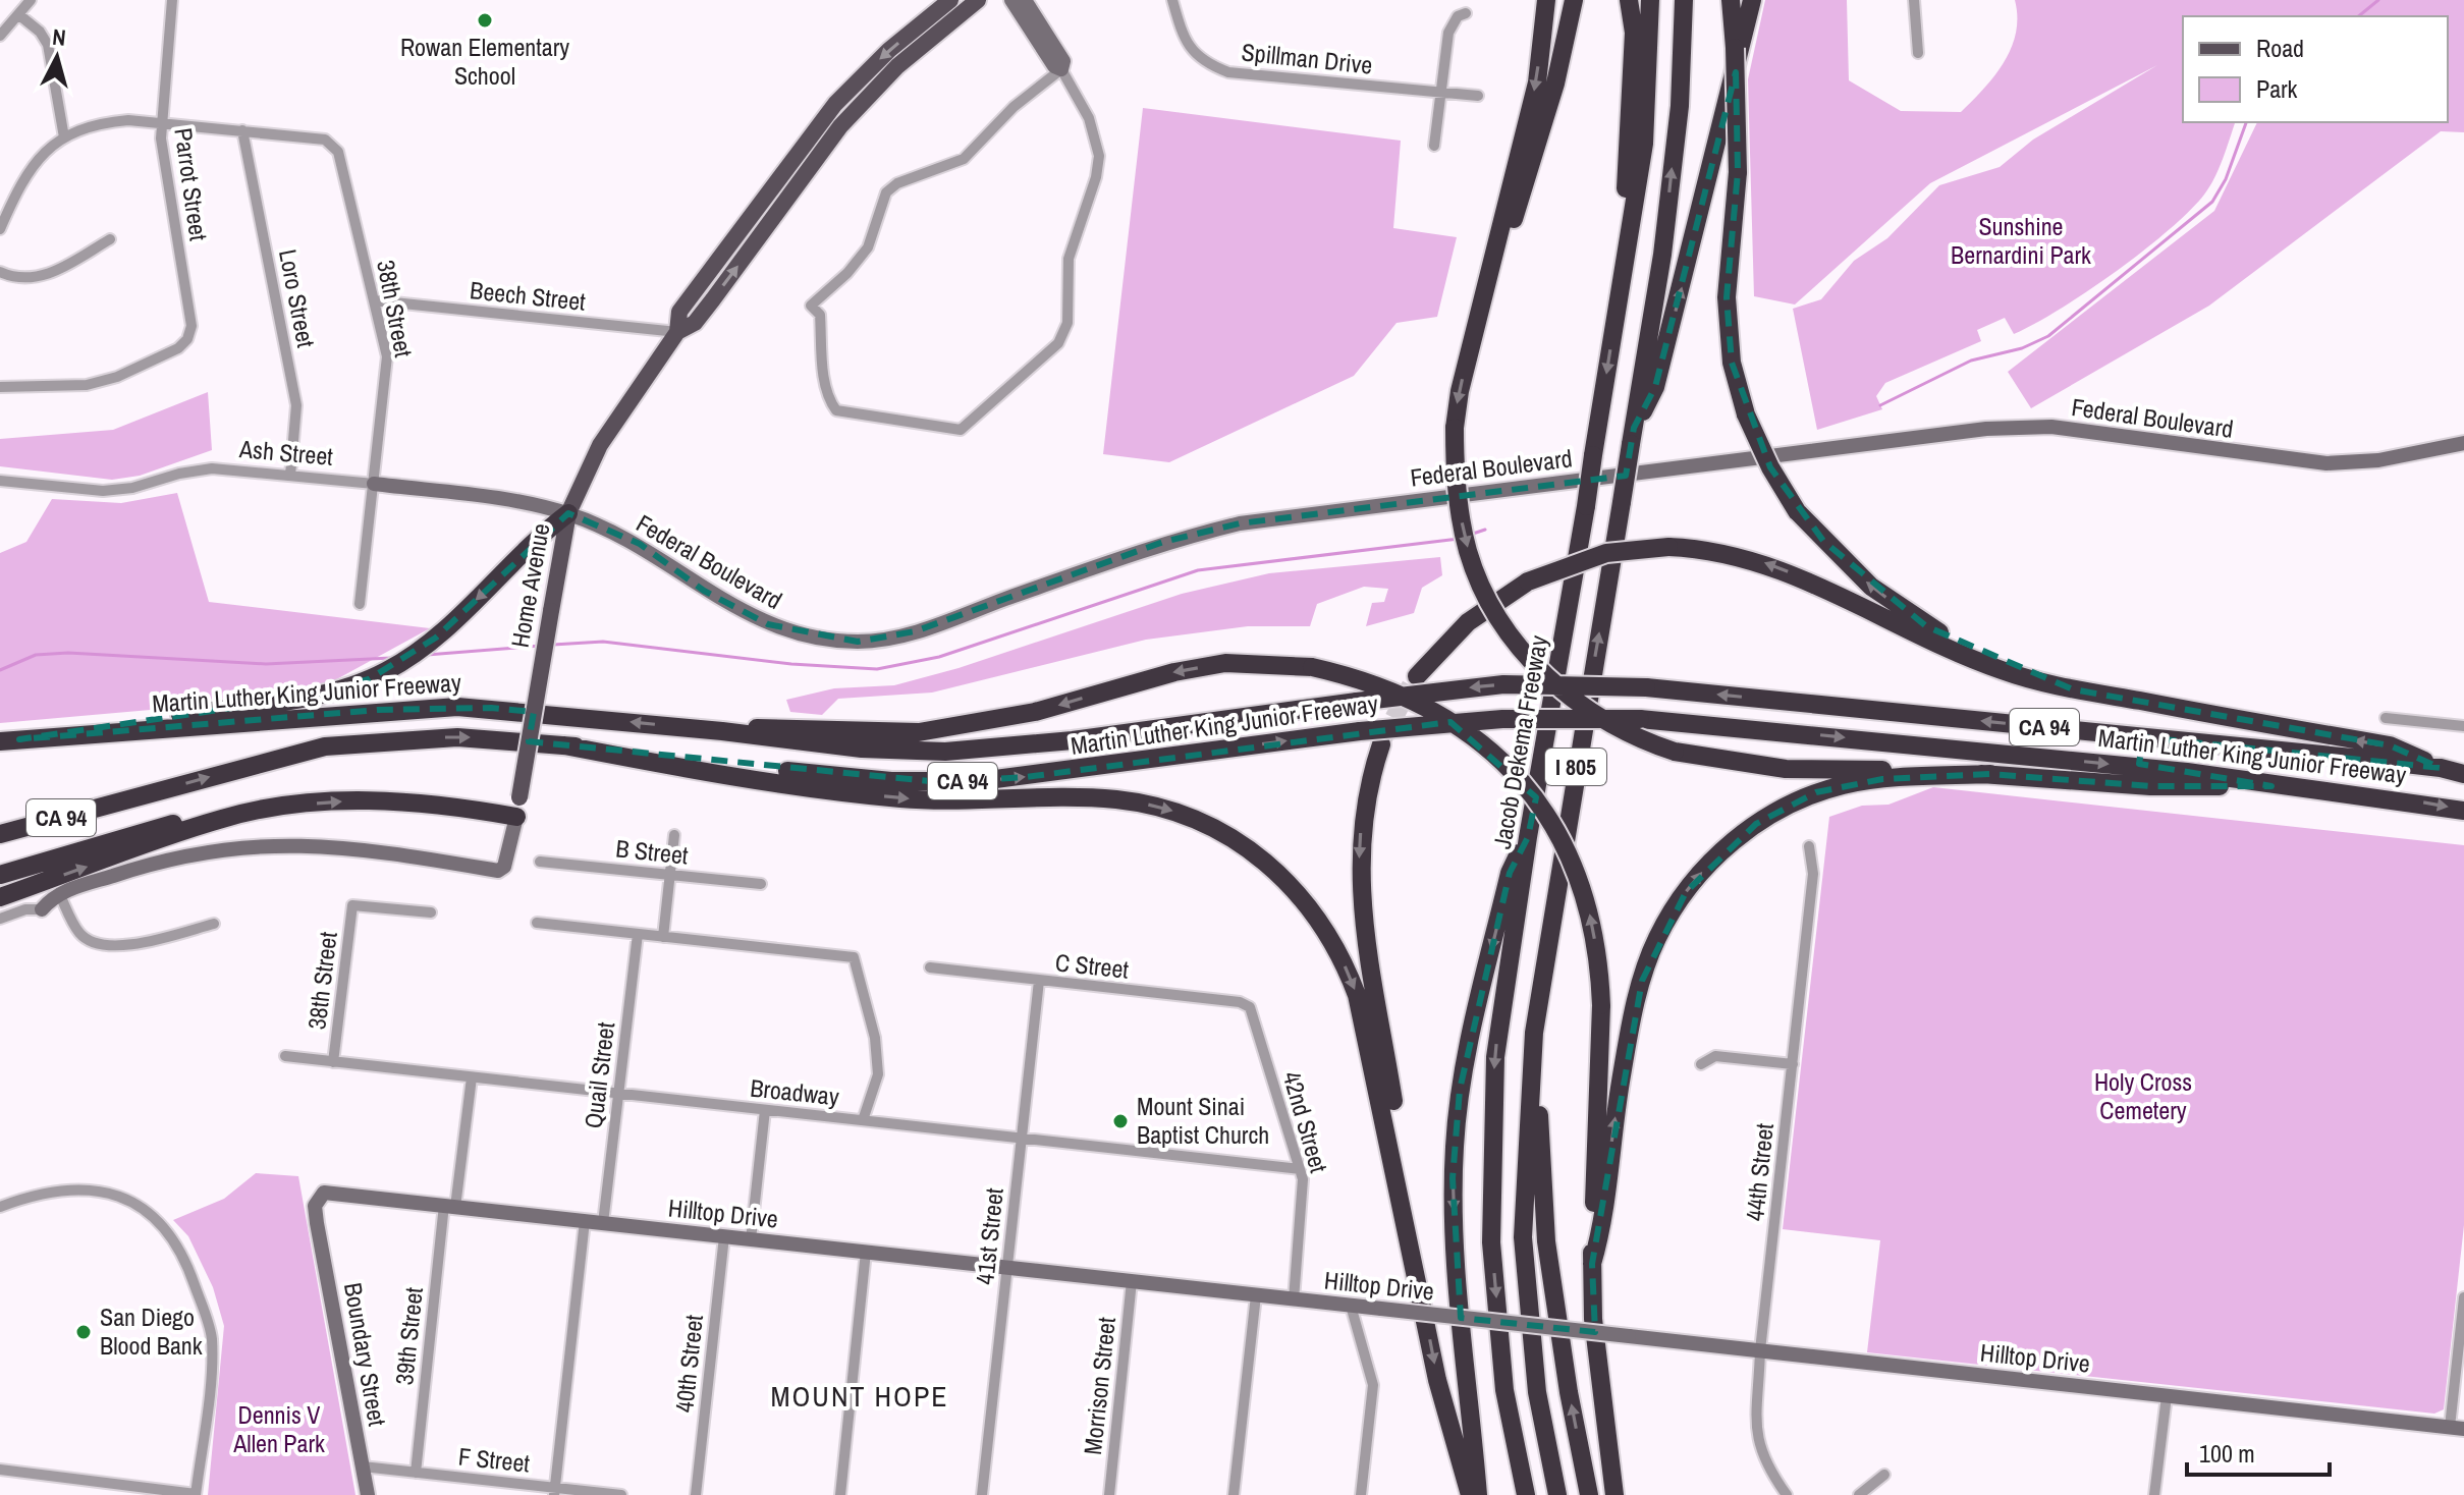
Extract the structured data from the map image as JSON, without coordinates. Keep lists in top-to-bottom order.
{
  "streets": {
    "highway": [
      "Martin Luther King Junior Freeway",
      "CA 94",
      "Jacob Dekema Freeway",
      "I 805"
    ],
    "main road": ["Home Avenue"],
    "street": [
      "Spillman Drive",
      "Parrot Street",
      "Beech Street",
      "Loro Street",
      "38th Street",
      "Federal Boulevard",
      "Ash Street",
      "B Street",
      "C Street",
      "Quail Street",
      "Broadway",
      "42nd Street",
      "44th Street",
      "Hilltop Drive",
      "41st Street",
      "39th Street",
      "Boundary Street",
      "40th Street",
      "Morrison Street",
      "F Street"
    ]
  },
  "crossings": [
    ["Beech Street", "38th Street"],
    ["Beech Street", "Home Avenue"],
    ["Loro Street", "38th Street"],
    ["Loro Street", "Ash Street"],
    ["38th Street", "Ash Street"],
    ["38th Street", "Broadway"],
    ["Federal Boulevard", "Ash Street"],
    ["Federal Boulevard", "Home Avenue"],
    ["Ash Street", "Home Avenue"],
    ["C Street", "42nd Street"],
    ["C Street", "41st Street"],
    ["Quail Street", "Broadway"],
    ["Quail Street", "Hilltop Drive"],
    ["Broadway", "42nd Street"],
    ["Broadway", "41st Street"],
    ["Broadway", "39th Street"],
    ["42nd Street", "Hilltop Drive"],
    ["44th Street", "Hilltop Drive"],
    ["Hilltop Drive", "41st Street"],
    ["Hilltop Drive", "39th Street"],
    ["Hilltop Drive", "Boundary Street"],
    ["Hilltop Drive", "40th Street"],
    ["Hilltop Drive", "Morrison Street"],
    ["39th Street", "F Street"],
    ["Boundary Street", "F Street"]
  ],
  "districts": ["MOUNT HOPE"],
  "parks": ["Sunshine Bernardini Park", "Holy Cross Cemetery", "Dennis V Allen Park"],
  "places": ["Rowan Elementary School", "Mount Sinai Baptist Church", "San Diego Blood Bank"],
  "legend": ["Road", "Park"],
  "scale_bar": "100 m",
  "north": "top"
}
